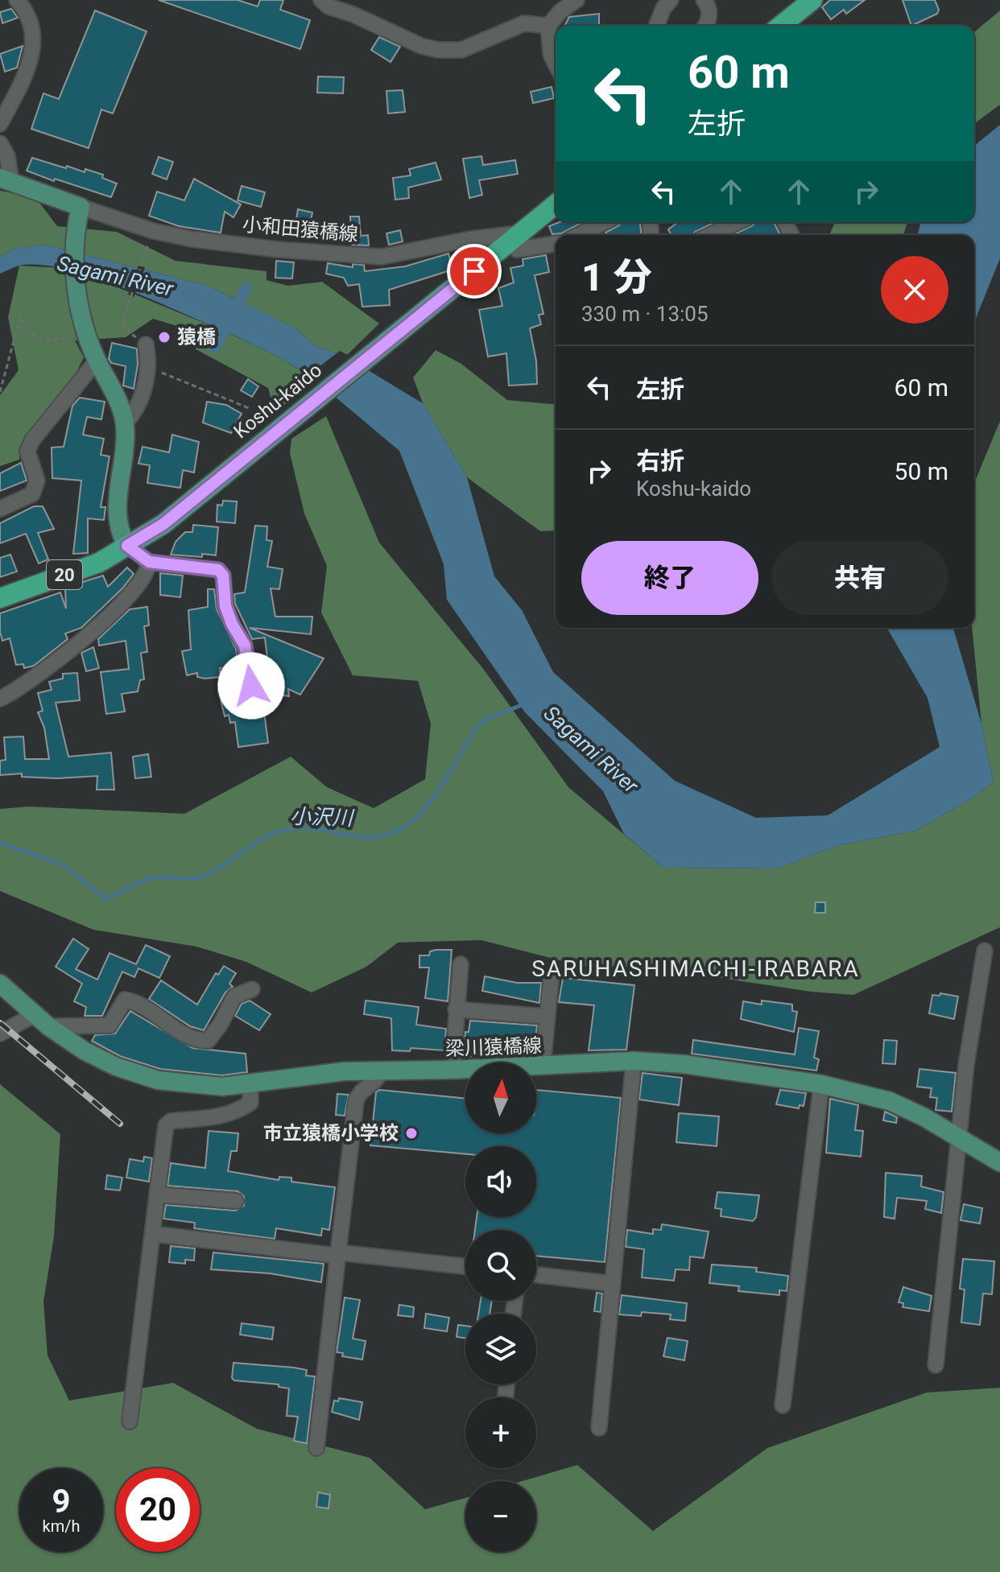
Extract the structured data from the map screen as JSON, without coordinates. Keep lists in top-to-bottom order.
{
  "streets": {
    "highway": ["Koshu-kaido", "20"],
    "main road": ["小和田猿橋線", "梁川猿橋線"]
  },
  "crossings": [
    ["小和田猿橋線", "Koshu-kaido"]
  ],
  "districts": ["SARUHASHIMACHI-IRABARA"],
  "water": ["Sagami River", "小沢川"],
  "places": ["猿橋", "市立猿橋小学校"],
  "north": "top",
  "page": {
    "turn": ["60 m", "左折"],
    "heading": ["1 分", "330 m · 13:05"],
    "list": [
      {
        "name": "左折",
        "value": "60 m"
      },
      {
        "name": "右折",
        "note": "Koshu-kaido",
        "value": "50 m"
      }
    ],
    "buttons": ["終了", "共有"],
    "map_buttons": ["+", "−"],
    "speed": "9 km/h",
    "limit": "20"
  }
}
